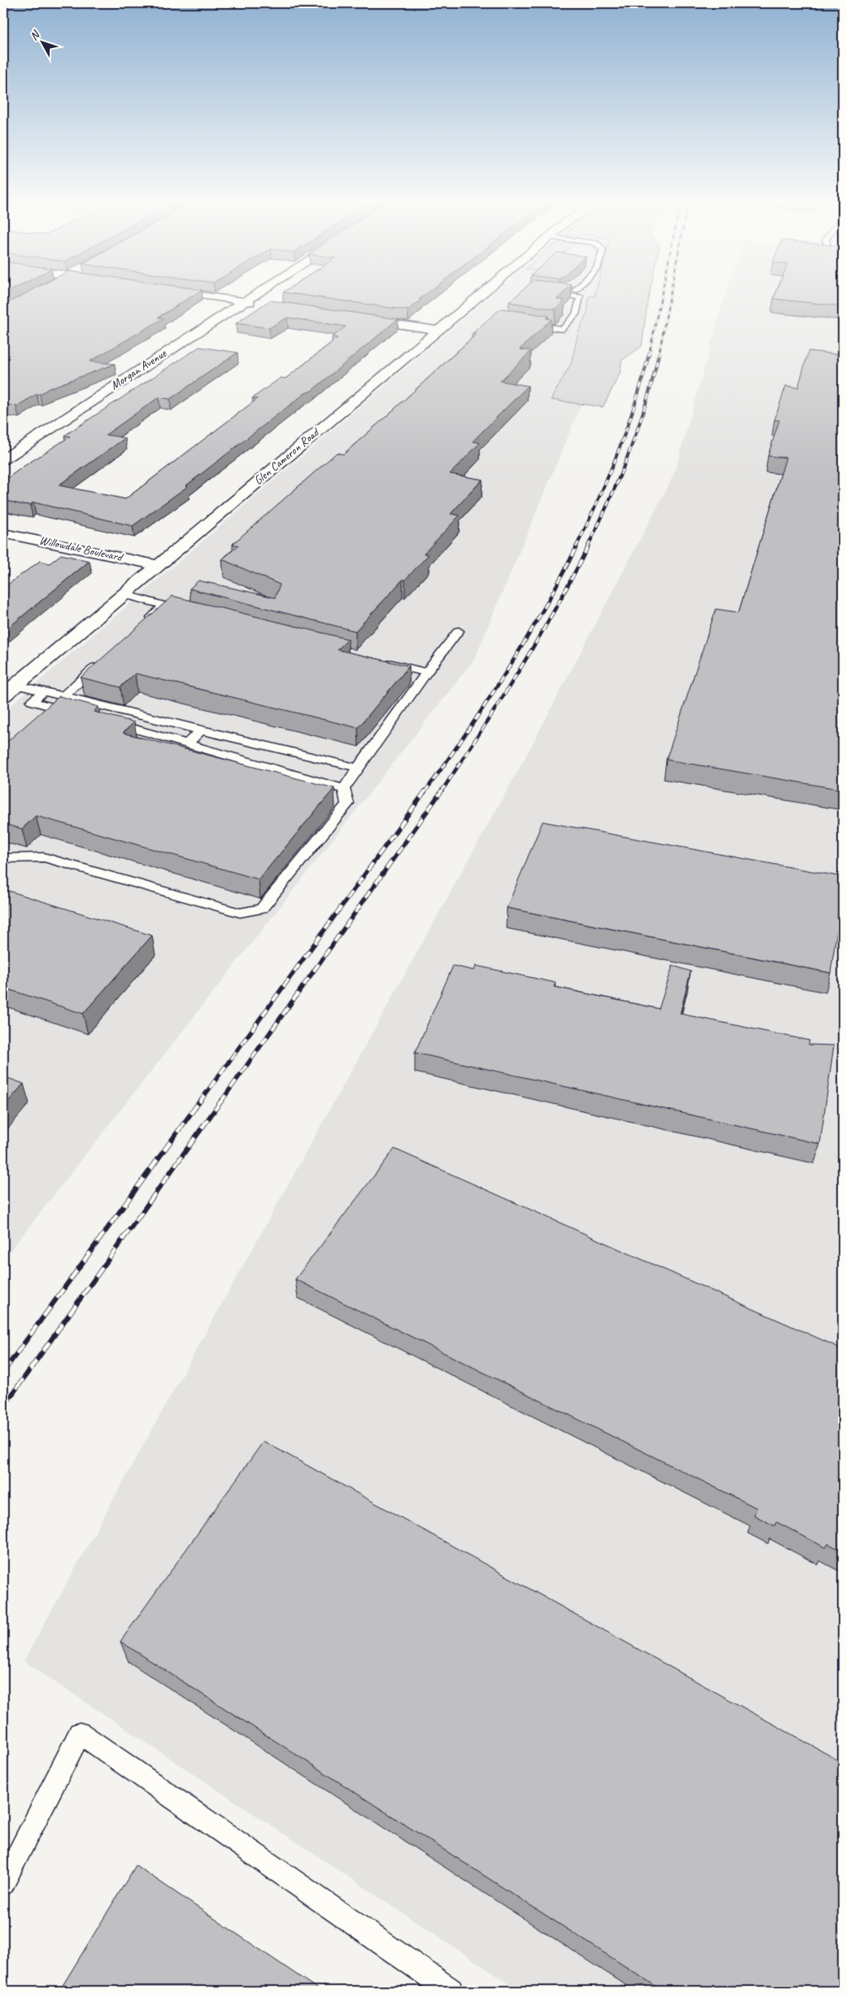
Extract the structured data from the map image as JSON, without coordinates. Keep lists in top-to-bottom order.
{
  "streets": {
    "street": ["Morgan Avenue", "Glen Cameron Road", "Willowdale Boulevard"]
  },
  "crossings": [
    ["Glen Cameron Road", "Willowdale Boulevard"]
  ],
  "north": "top left"
}
